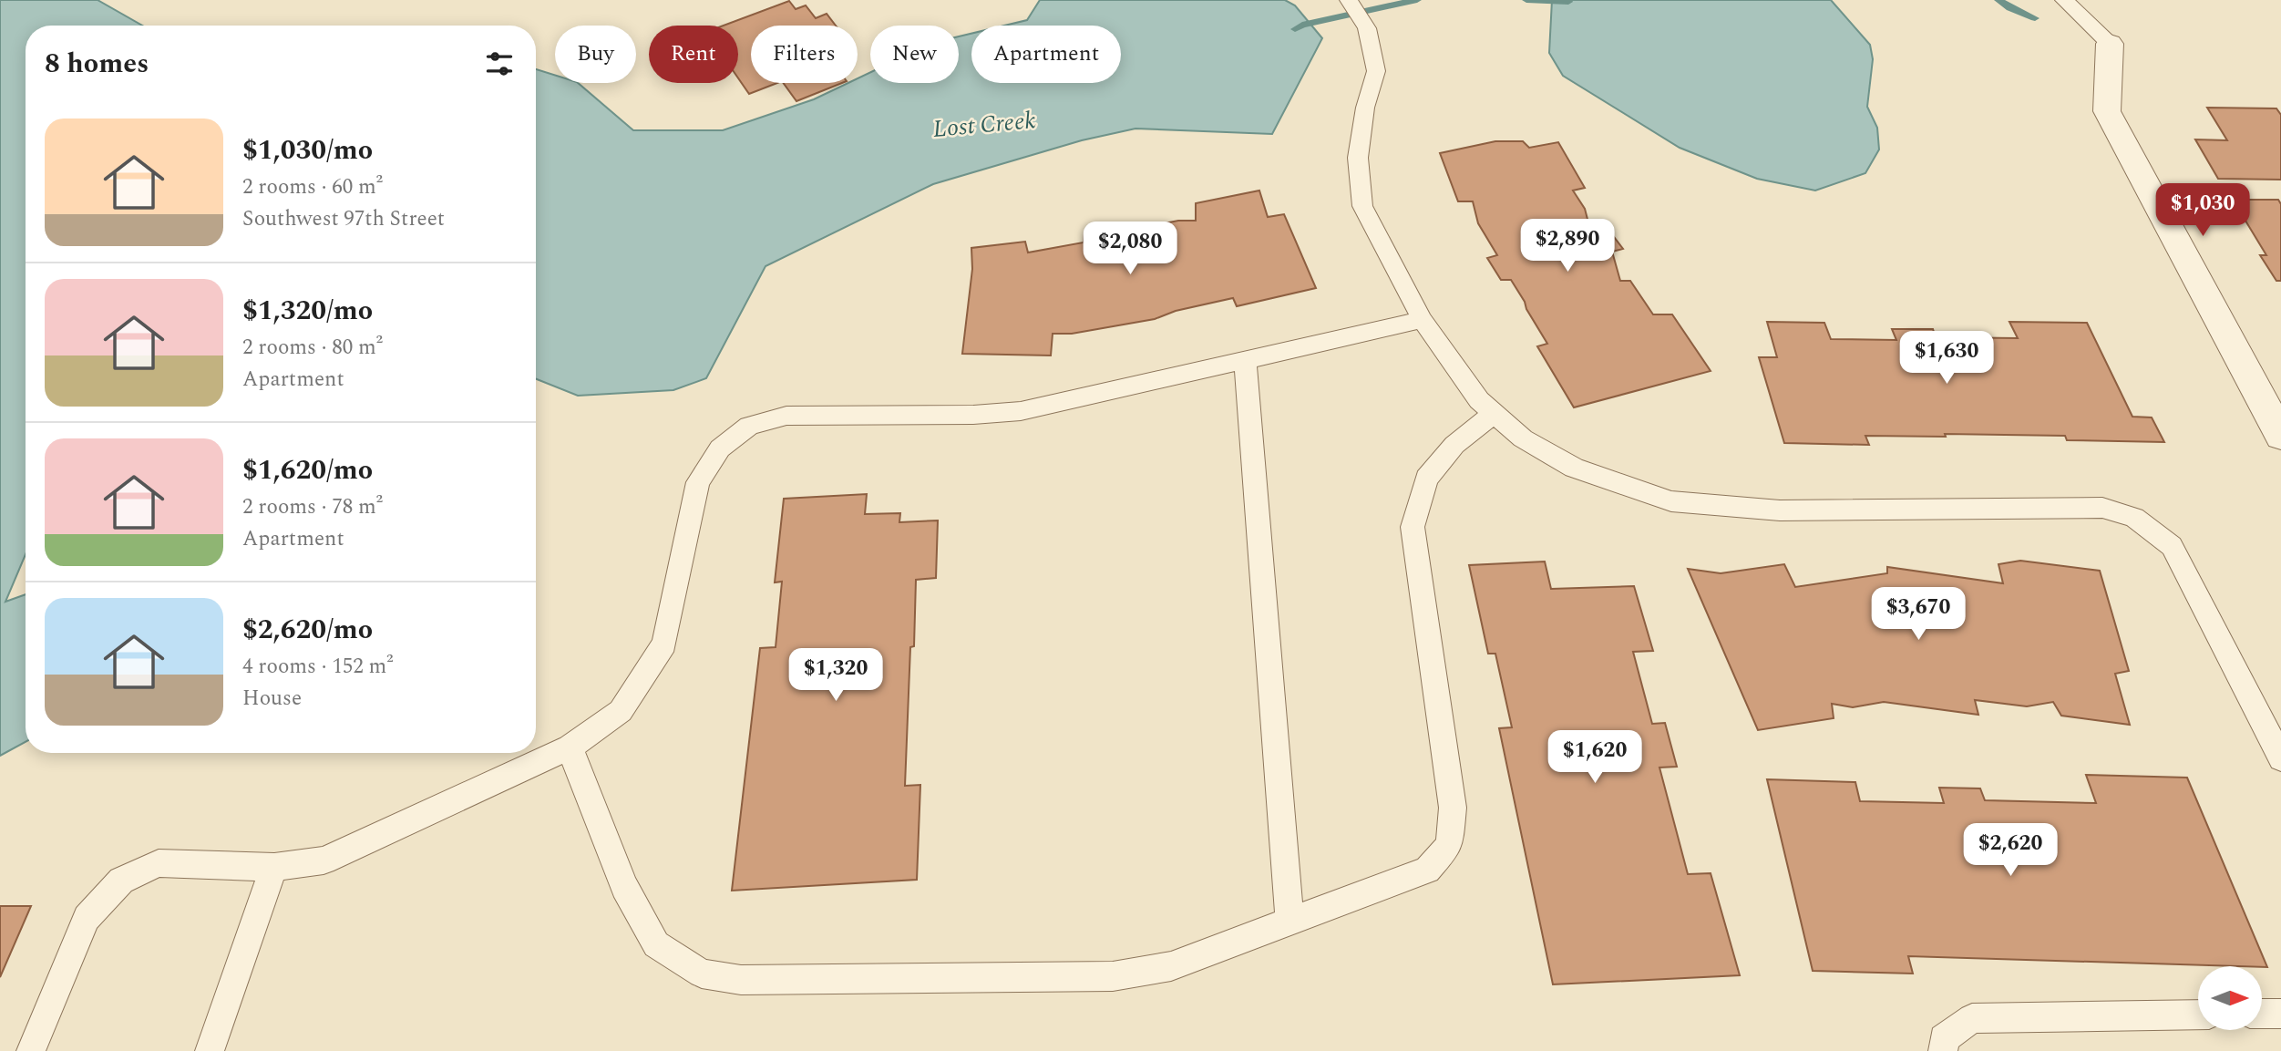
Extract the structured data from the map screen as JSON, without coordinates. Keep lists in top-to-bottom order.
{
  "water": ["Lost Creek"],
  "north": "right",
  "page": {
    "chip": [
      "Buy",
      "Rent",
      "Filters",
      "New",
      "Apartment"
    ],
    "heading": "8 homes",
    "list": [
      {
        "name": "$1,030/mo",
        "note": "2 rooms · 60 m² · Southwest 97th Street"
      },
      {
        "name": "$1,320/mo",
        "note": "2 rooms · 80 m² · Apartment"
      },
      {
        "name": "$1,620/mo",
        "note": "2 rooms · 78 m² · Apartment"
      },
      {
        "name": "$2,620/mo",
        "note": "4 rooms · 152 m² · House"
      }
    ],
    "price": [
      "$1,030",
      "$2,890",
      "$2,080",
      "$1,630",
      "$3,670",
      "$1,320",
      "$1,620",
      "$2,620"
    ]
  }
}
